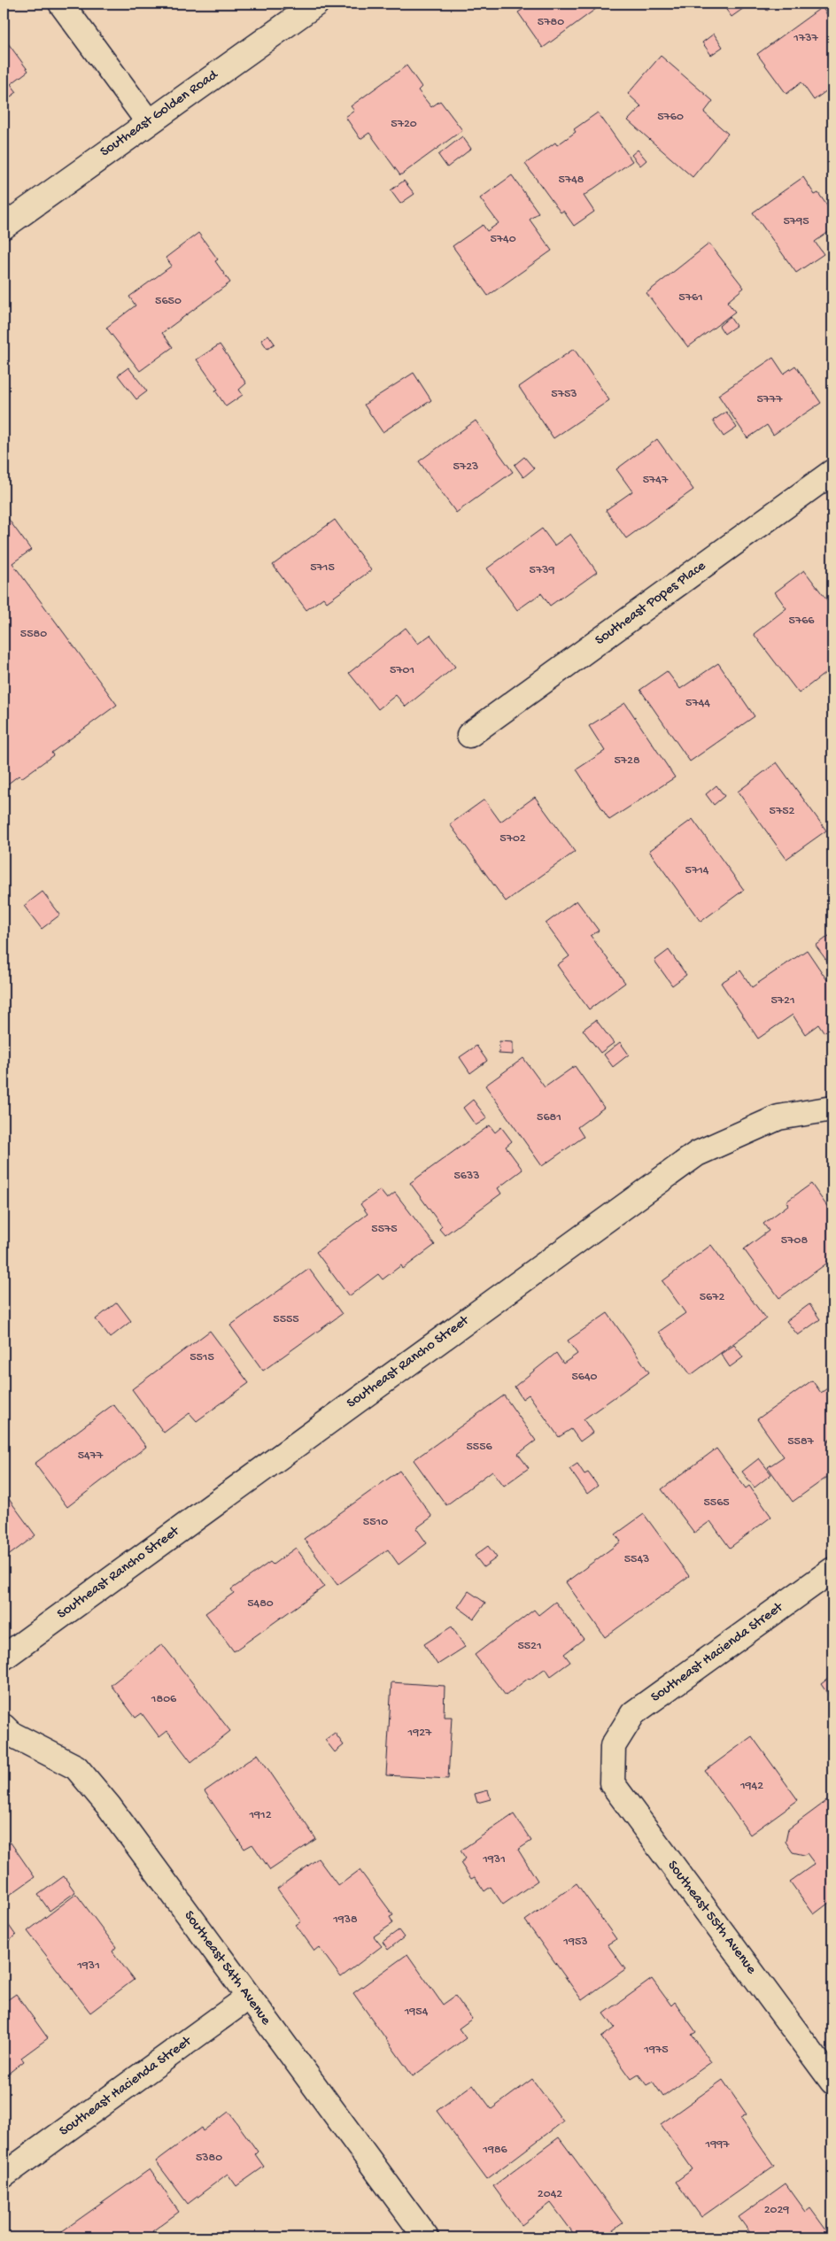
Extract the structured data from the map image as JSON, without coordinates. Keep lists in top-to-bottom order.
{
  "streets": {
    "street": [
      "Southeast Golden Road",
      "Southeast Popes Place",
      "Southeast Rancho Street",
      "Southeast Hacienda Street",
      "Southeast 55th Avenue",
      "Southeast 54th Avenue"
    ]
  },
  "crossings": [
    ["Southeast Hacienda Street", "Southeast 55th Avenue"],
    ["Southeast Hacienda Street", "Southeast 54th Avenue"]
  ],
  "house_numbers": [
    "5780",
    "1737",
    "5760",
    "5720",
    "5748",
    "5795",
    "5740",
    "5761",
    "5650",
    "5753",
    "5777",
    "5723",
    "5747",
    "5715",
    "5739",
    "5766",
    "5580",
    "5701",
    "5744",
    "5728",
    "5752",
    "5702",
    "5714",
    "5721",
    "5681",
    "5633",
    "5575",
    "5708",
    "5672",
    "5555",
    "5515",
    "5640",
    "5587",
    "5556",
    "5477",
    "5565",
    "5510",
    "5543",
    "5480",
    "5521",
    "1806",
    "1927",
    "1942",
    "1912",
    "1931",
    "1938",
    "1953",
    "1931",
    "1954",
    "1975",
    "1997",
    "1986",
    "5380",
    "2042",
    "2029"
  ]
}
